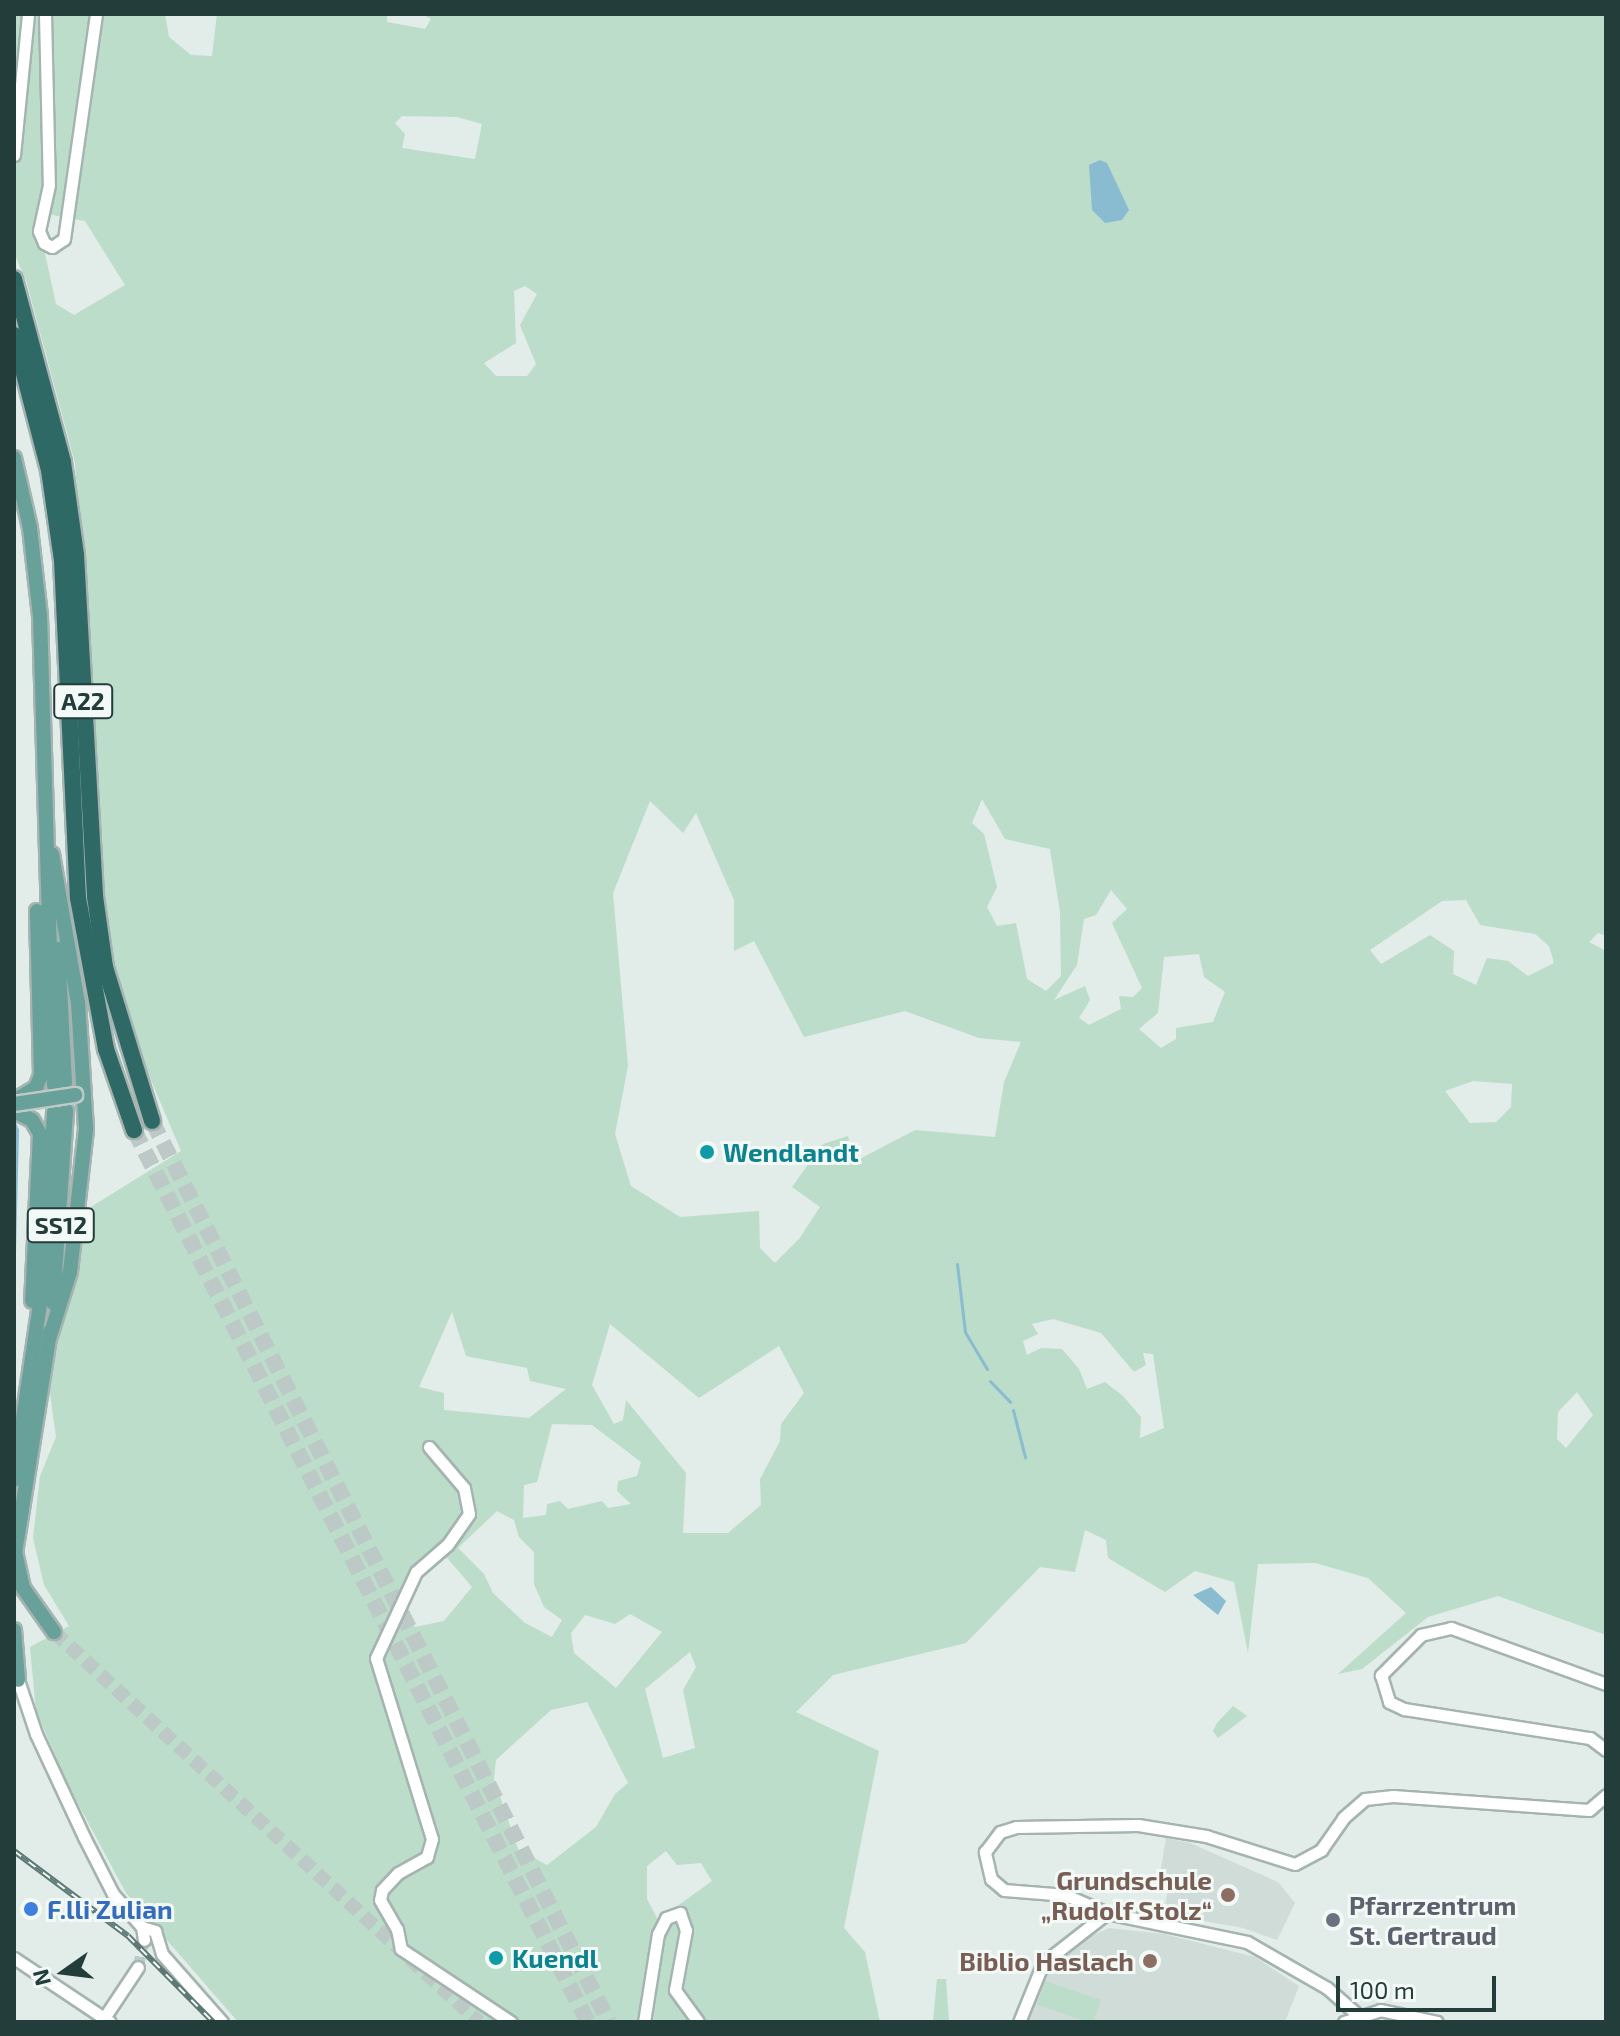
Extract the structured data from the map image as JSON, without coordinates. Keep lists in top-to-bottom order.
{
  "streets": {
    "highway": ["A22"],
    "main road": ["SS12"]
  },
  "places": [
    "Wendlandt",
    "Grundschule „Rudolf Stolz“",
    "F.lli Zulian",
    "Pfarrzentrum St. Gertraud",
    "Kuendl",
    "Biblio Haslach"
  ],
  "scale_bar": "100 m",
  "north": "left"
}
